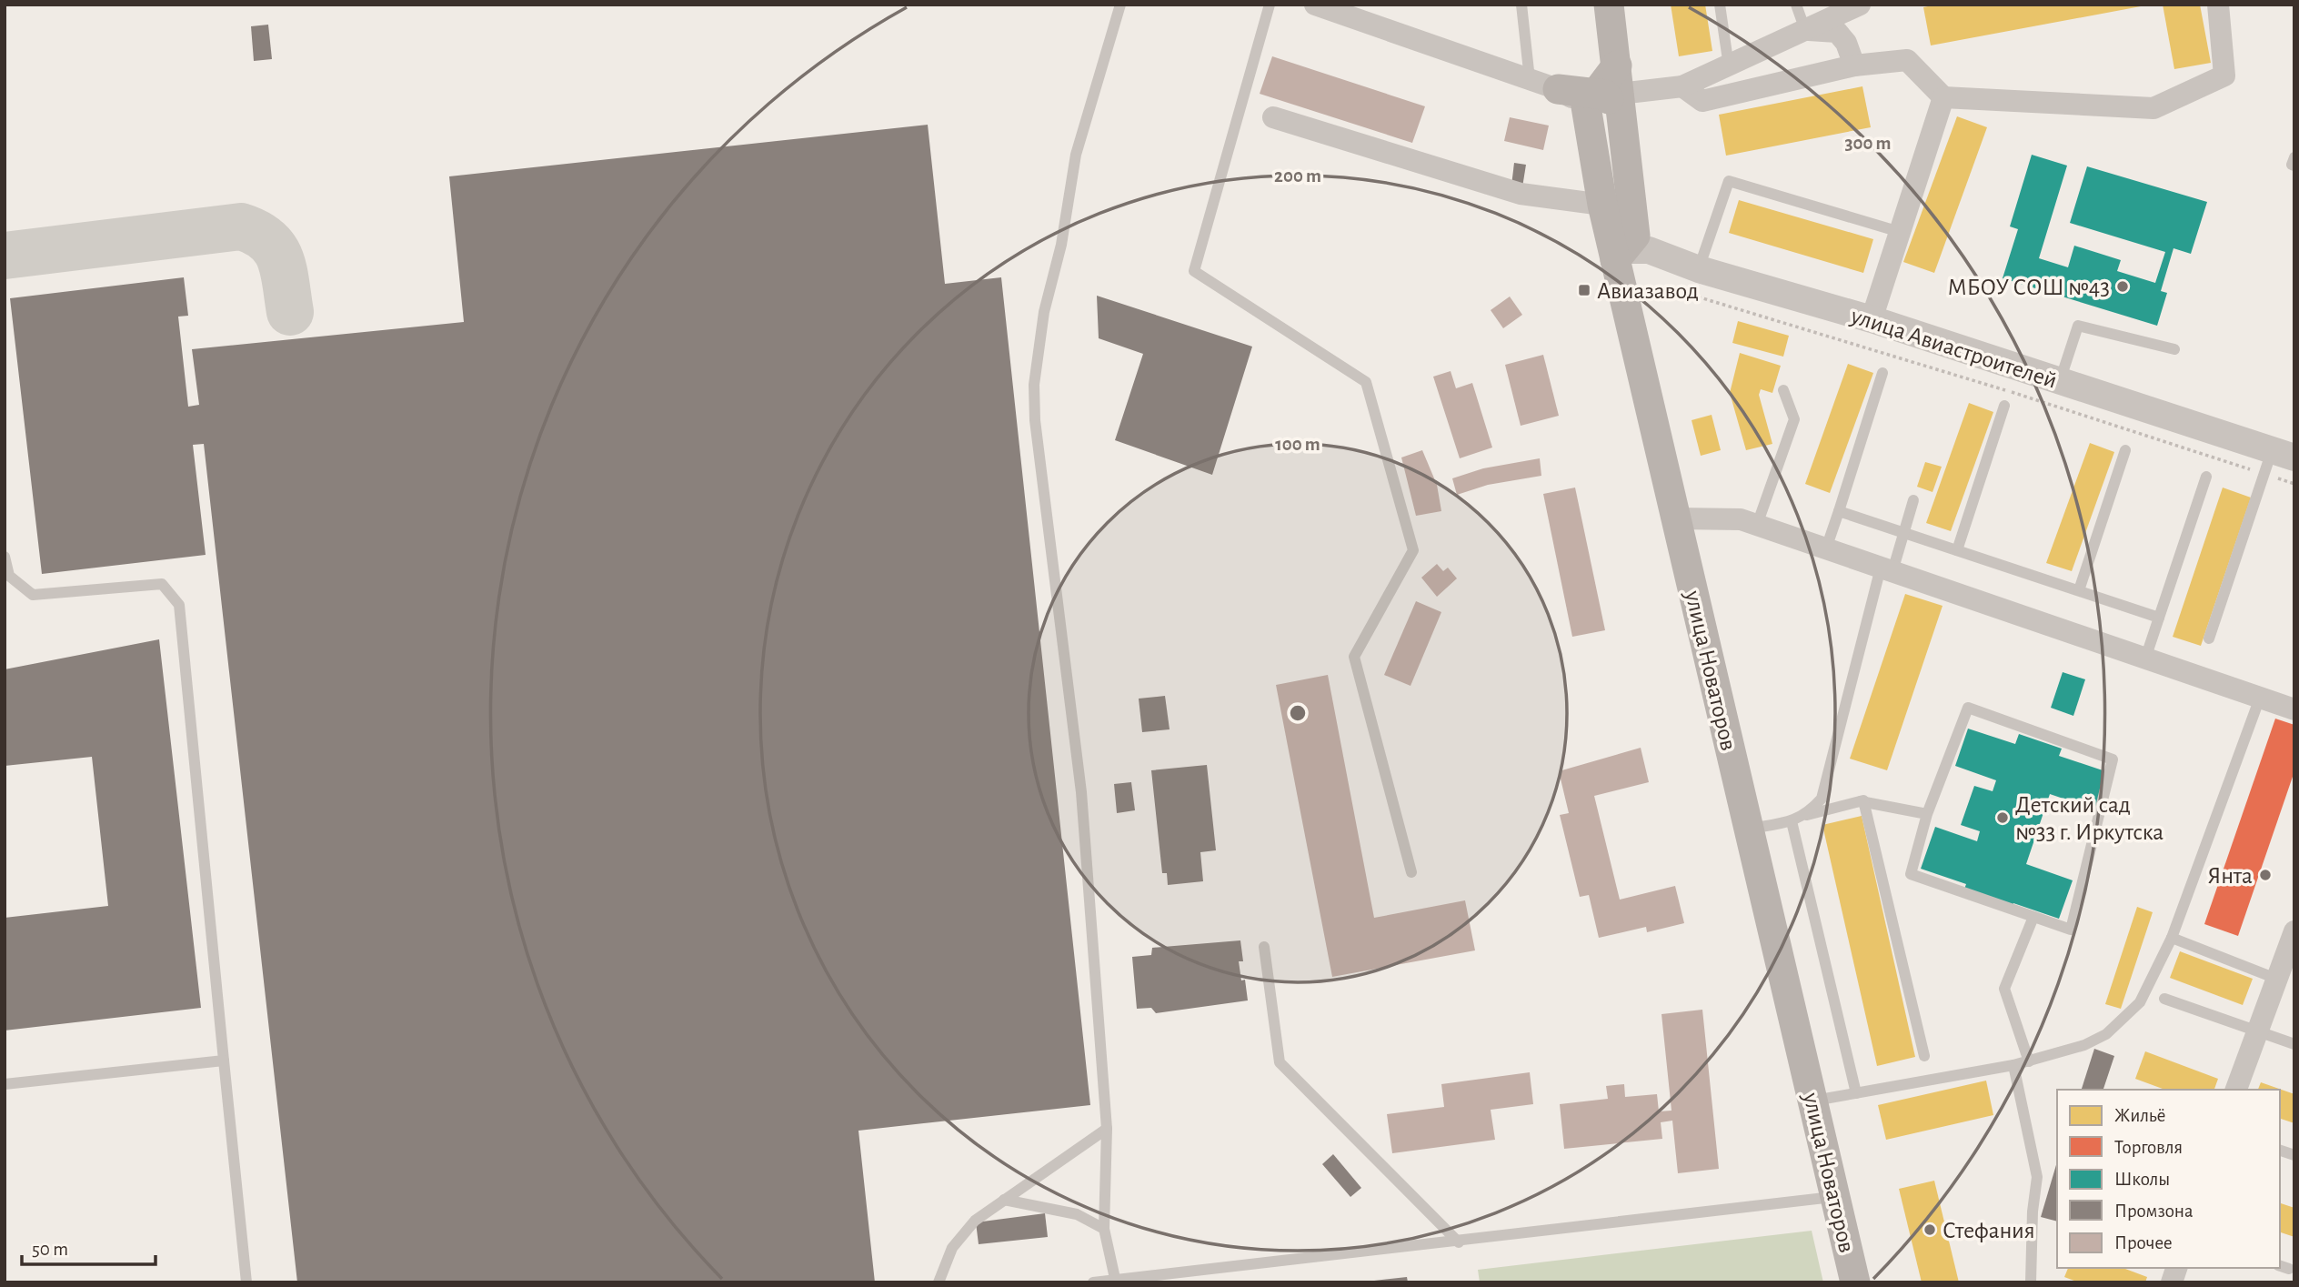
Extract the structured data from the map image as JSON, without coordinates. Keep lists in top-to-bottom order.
{
  "streets": {
    "main road": ["улица Новаторов"],
    "street": ["улица Авиастроителей"]
  },
  "crossings": [
    ["улица Авиастроителей", "улица Новаторов"]
  ],
  "places": {
    "other": [
      "МБОУ СОШ №43",
      "Детский сад №33 г. Иркутска",
      "Янта",
      "Стефания"
    ],
    "transit": ["Авиазавод"]
  },
  "legend": [
    "Жильё",
    "Торговля",
    "Школы",
    "Промзона",
    "Прочее"
  ],
  "scale_bar": "50 m",
  "rings": ["300 m", "200 m", "100 m"]
}
